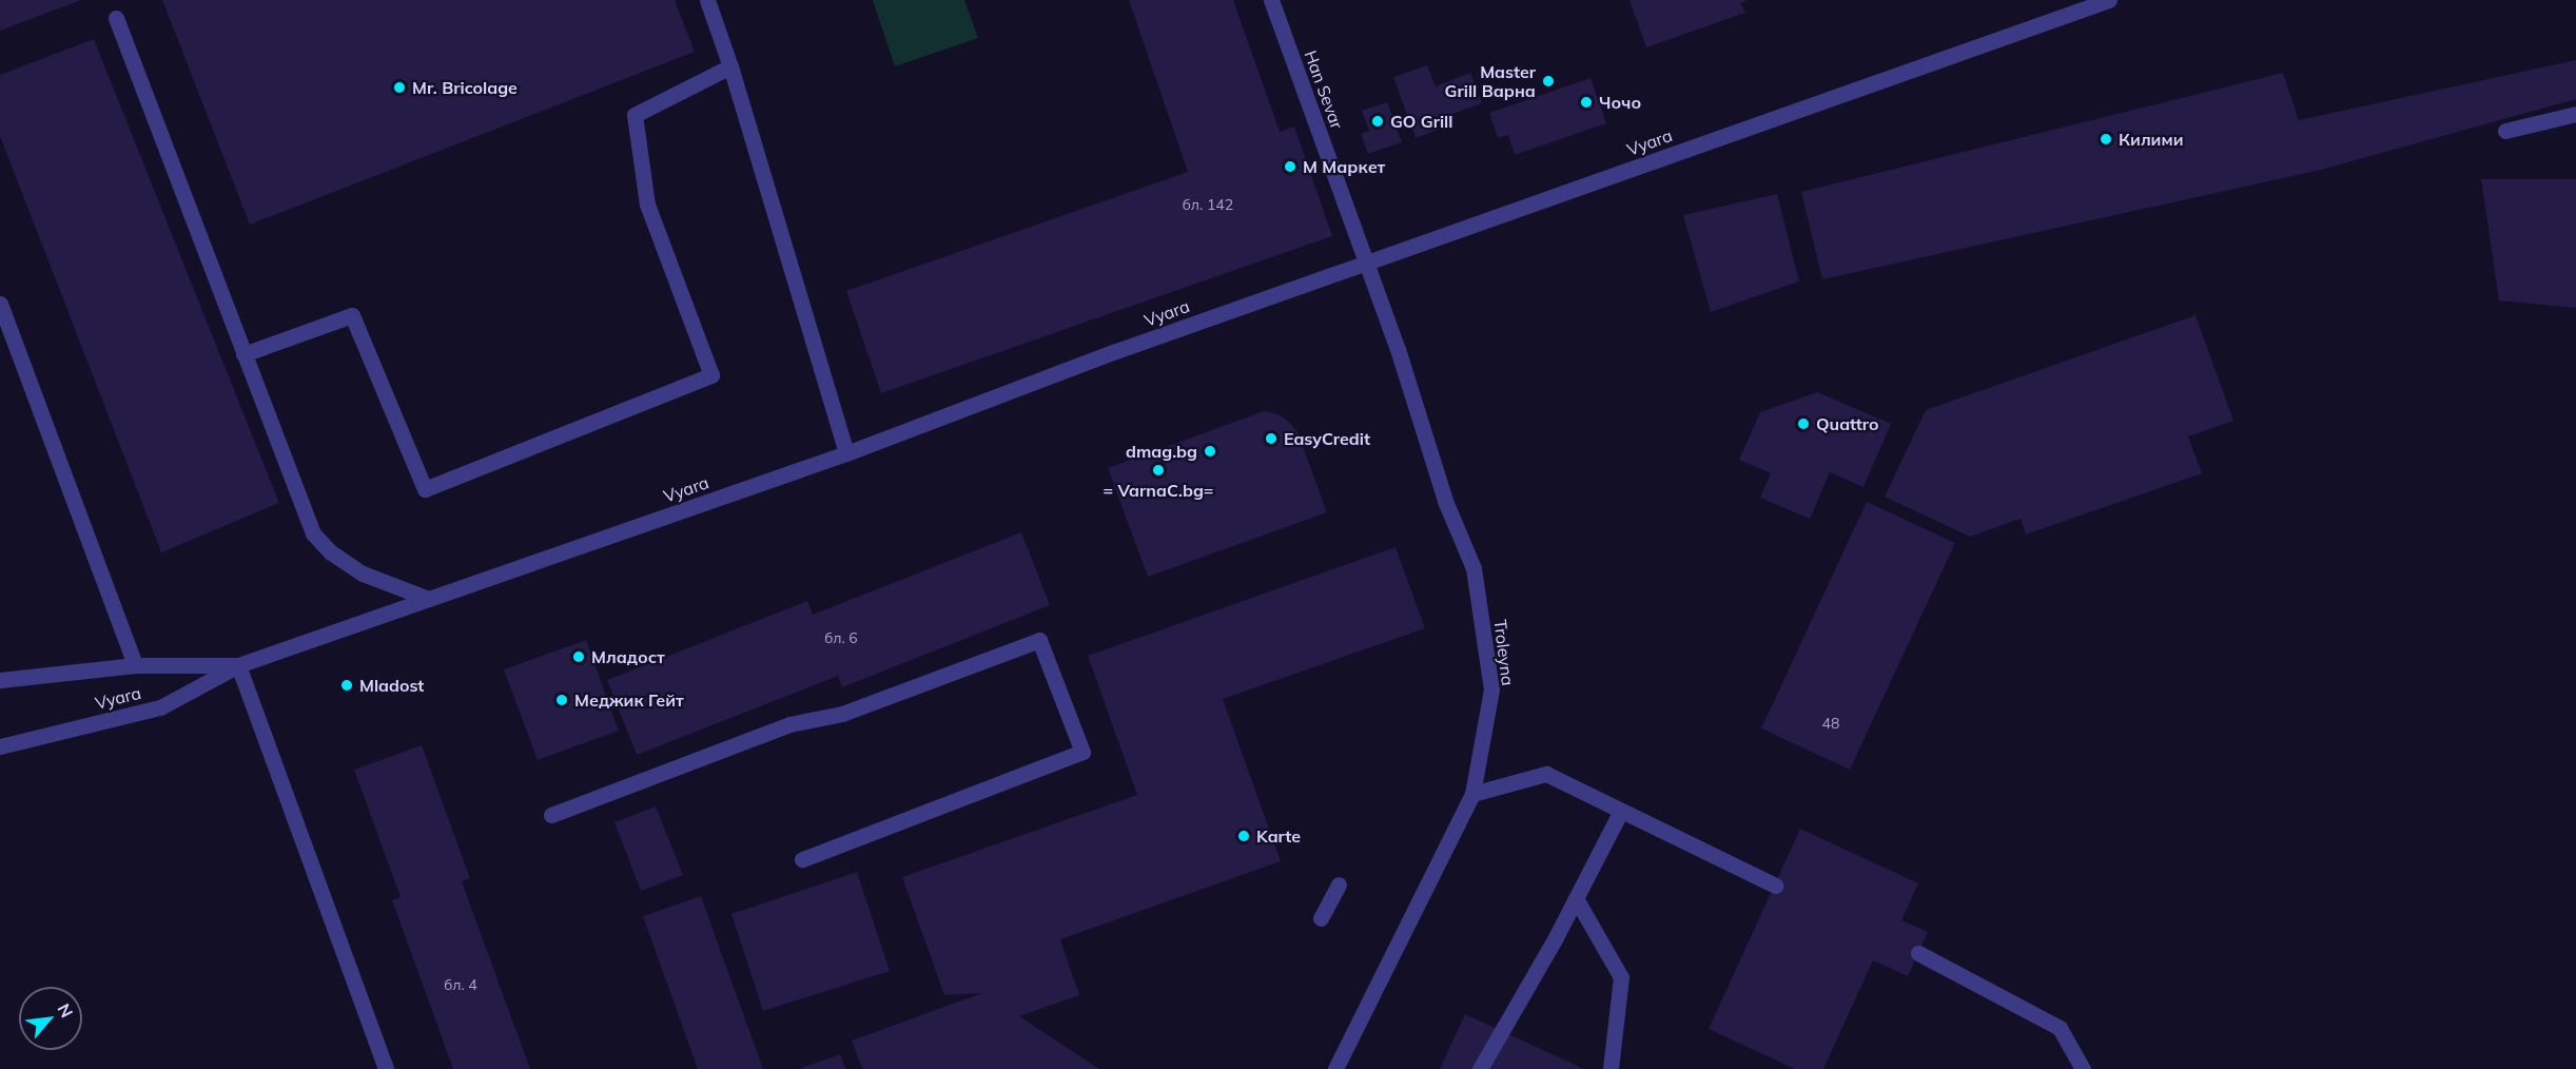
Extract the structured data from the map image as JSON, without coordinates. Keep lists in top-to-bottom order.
{
  "streets": {
    "street": ["Han Sevar", "Vyara", "Troleyna"]
  },
  "crossings": [
    ["Han Sevar", "Vyara"],
    ["Han Sevar", "Troleyna"],
    ["Vyara", "Troleyna"]
  ],
  "places": [
    "Master Grill Варна",
    "Mr. Bricolage",
    "Чочо",
    "GO Grill",
    "Килими",
    "М Маркет",
    "Quattro",
    "EasyCredit",
    "dmag.bg",
    "= VarnaC.bg=",
    "Младост",
    "Mladost",
    "Меджик Гейт",
    "Karte"
  ],
  "house_numbers": [
    "бл. 142",
    "бл. 6",
    "48",
    "бл. 4"
  ],
  "north": "top right"
}
